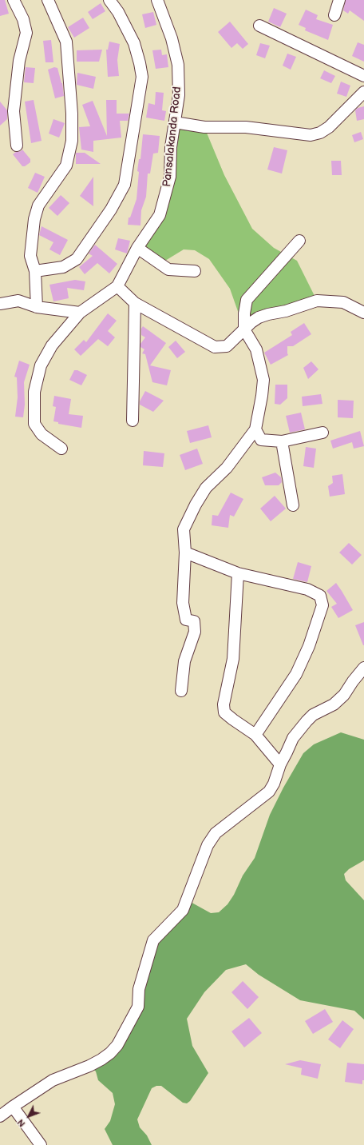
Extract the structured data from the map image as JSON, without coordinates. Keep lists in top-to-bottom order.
{
  "streets": {
    "street": ["Pansalakanda Road"]
  },
  "north": "bottom left"
}
